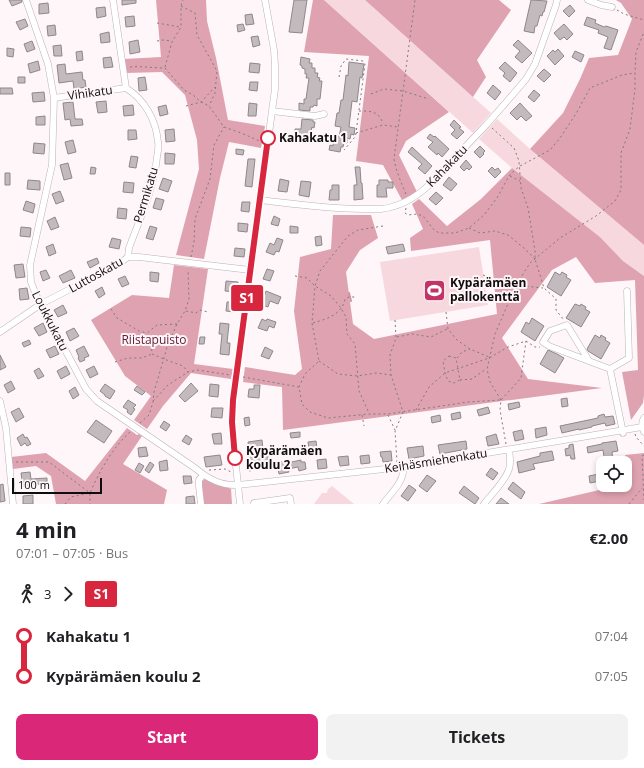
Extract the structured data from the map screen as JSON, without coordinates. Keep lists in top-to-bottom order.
{
  "streets": {
    "street": [
      "Vihikatu",
      "Kahakatu",
      "Permikatu",
      "Luttoskatu",
      "Loukkukatu",
      "Keihäsmiehenkatu"
    ]
  },
  "crossings": [
    ["Vihikatu", "Permikatu"],
    ["Vihikatu", "Loukkukatu"],
    ["Permikatu", "Luttoskatu"],
    ["Luttoskatu", "Loukkukatu"],
    ["Loukkukatu", "Keihäsmiehenkatu"]
  ],
  "parks": ["Riistapuisto"],
  "places": {
    "other": ["Kahakatu 1", "Kypärämäen koulu 2"],
    "sports": ["Kypärämäen pallokenttä"]
  },
  "lines": ["bus line S1"],
  "scale_bar": "100 m",
  "page": {
    "on_map": "S1",
    "scale": "100 m",
    "heading": ["4 min", "07:01 – 07:05 · Bus", "€2.00"],
    "legs": ["3", "S1"],
    "list": [
      {
        "name": "Kahakatu 1",
        "value": "07:04"
      },
      {
        "name": "Kypärämäen koulu 2",
        "value": "07:05"
      }
    ],
    "buttons": ["Start", "Tickets"]
  }
}
